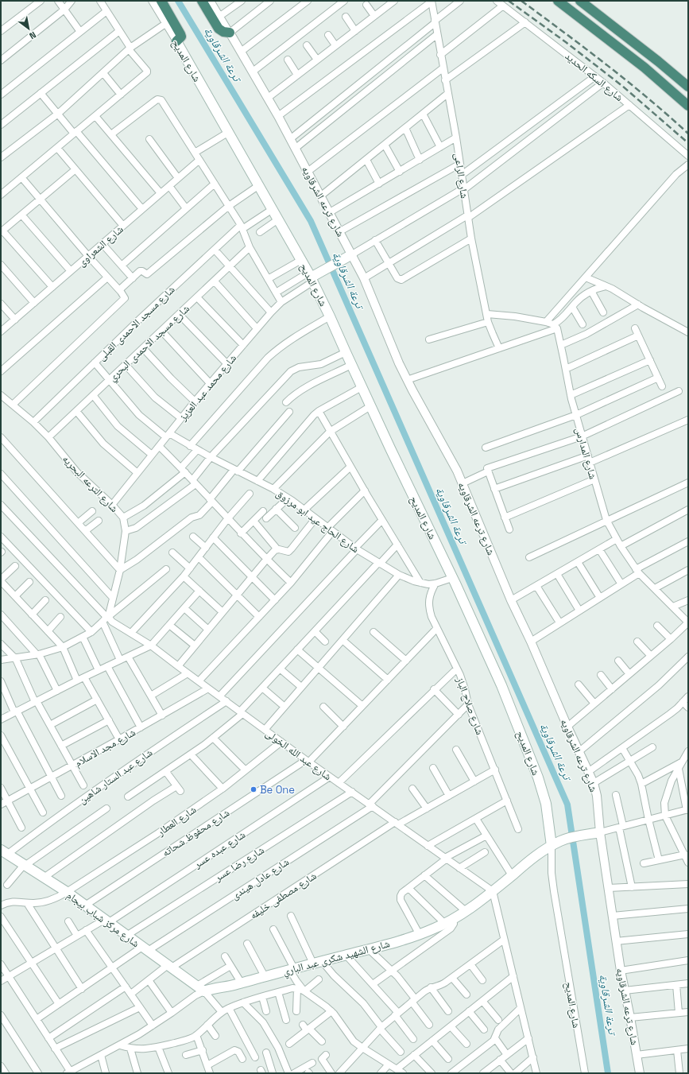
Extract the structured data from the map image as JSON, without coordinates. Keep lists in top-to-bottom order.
{
  "streets": {
    "main road": ["شارع المديح", "شارع مركز شباب بيجام", "شارع الشهيد شكرى عبد الباري"],
    "street": [
      "شارع السكه الحديد",
      "شارع الراعى",
      "شارع ترعه الشرقاويه",
      "شارع الشعراوى",
      "شارع مسجد الاحمدى القبلى",
      "شارع مسجد الاحمدى البحري",
      "شارع محمد عبد العزيز",
      "شارع المدارس",
      "شارع الترعه البحريه",
      "شارع الحاج عيد ابو مرزوق",
      "شارع صلاح الباز",
      "شارع مجد الاسلام",
      "شارع عبد الله الخولى",
      "شارع عبد الستار شاهين",
      "شارع العطار",
      "شارع محفوظ شحاته",
      "شارع عبده عسر",
      "شارع رضا عسر",
      "شارع عادل هيندى",
      "شارع مصطفى خليفه"
    ]
  },
  "crossings": [
    ["شارع المديح", "شارع مسجد الاحمدى القبلى"],
    ["شارع المديح", "شارع محمد عبد العزيز"],
    ["شارع المديح", "شارع الحاج عيد ابو مرزوق"],
    ["شارع المديح", "شارع الشهيد شكرى عبد الباري"],
    ["شارع ترعه الشرقاويه", "شارع الشهيد شكرى عبد الباري"],
    ["شارع مسجد الاحمدى القبلى", "شارع الترعه البحريه"],
    ["شارع مسجد الاحمدى القبلى", "شارع الحاج عيد ابو مرزوق"],
    ["شارع مسجد الاحمدى البحري", "شارع الترعه البحريه"],
    ["شارع مسجد الاحمدى البحري", "شارع الحاج عيد ابو مرزوق"],
    ["شارع محمد عبد العزيز", "شارع الترعه البحريه"],
    ["شارع محمد عبد العزيز", "شارع الحاج عيد ابو مرزوق"],
    ["شارع الترعه البحريه", "شارع عبد الله الخولى"],
    ["شارع الحاج عيد ابو مرزوق", "شارع صلاح الباز"],
    ["شارع صلاح الباز", "شارع محفوظ شحاته"],
    ["شارع صلاح الباز", "شارع عادل هيندى"],
    ["شارع صلاح الباز", "شارع مصطفى خليفه"],
    ["شارع مجد الاسلام", "شارع عبد الله الخولى"],
    ["شارع عبد الله الخولى", "شارع عبد الستار شاهين"],
    ["شارع عبد الله الخولى", "شارع العطار"],
    ["شارع عبد الله الخولى", "شارع محفوظ شحاته"],
    ["شارع عبد الله الخولى", "شارع عبده عسر"],
    ["شارع عبد الله الخولى", "شارع رضا عسر"],
    ["شارع عبد الله الخولى", "شارع عادل هيندى"],
    ["شارع عبد الله الخولى", "شارع مصطفى خليفه"],
    ["شارع عبد الله الخولى", "شارع الشهيد شكرى عبد الباري"],
    ["شارع عبد الستار شاهين", "شارع مركز شباب بيجام"],
    ["شارع العطار", "شارع مركز شباب بيجام"],
    ["شارع محفوظ شحاته", "شارع مركز شباب بيجام"],
    ["شارع عبده عسر", "شارع مركز شباب بيجام"],
    ["شارع رضا عسر", "شارع مركز شباب بيجام"],
    ["شارع عادل هيندى", "شارع مركز شباب بيجام"],
    ["شارع مصطفى خليفه", "شارع مركز شباب بيجام"],
    ["شارع مركز شباب بيجام", "شارع الشهيد شكرى عبد الباري"]
  ],
  "water": ["ترعة الشرقاوية"],
  "places": ["Be One"],
  "north": "bottom right"
}
